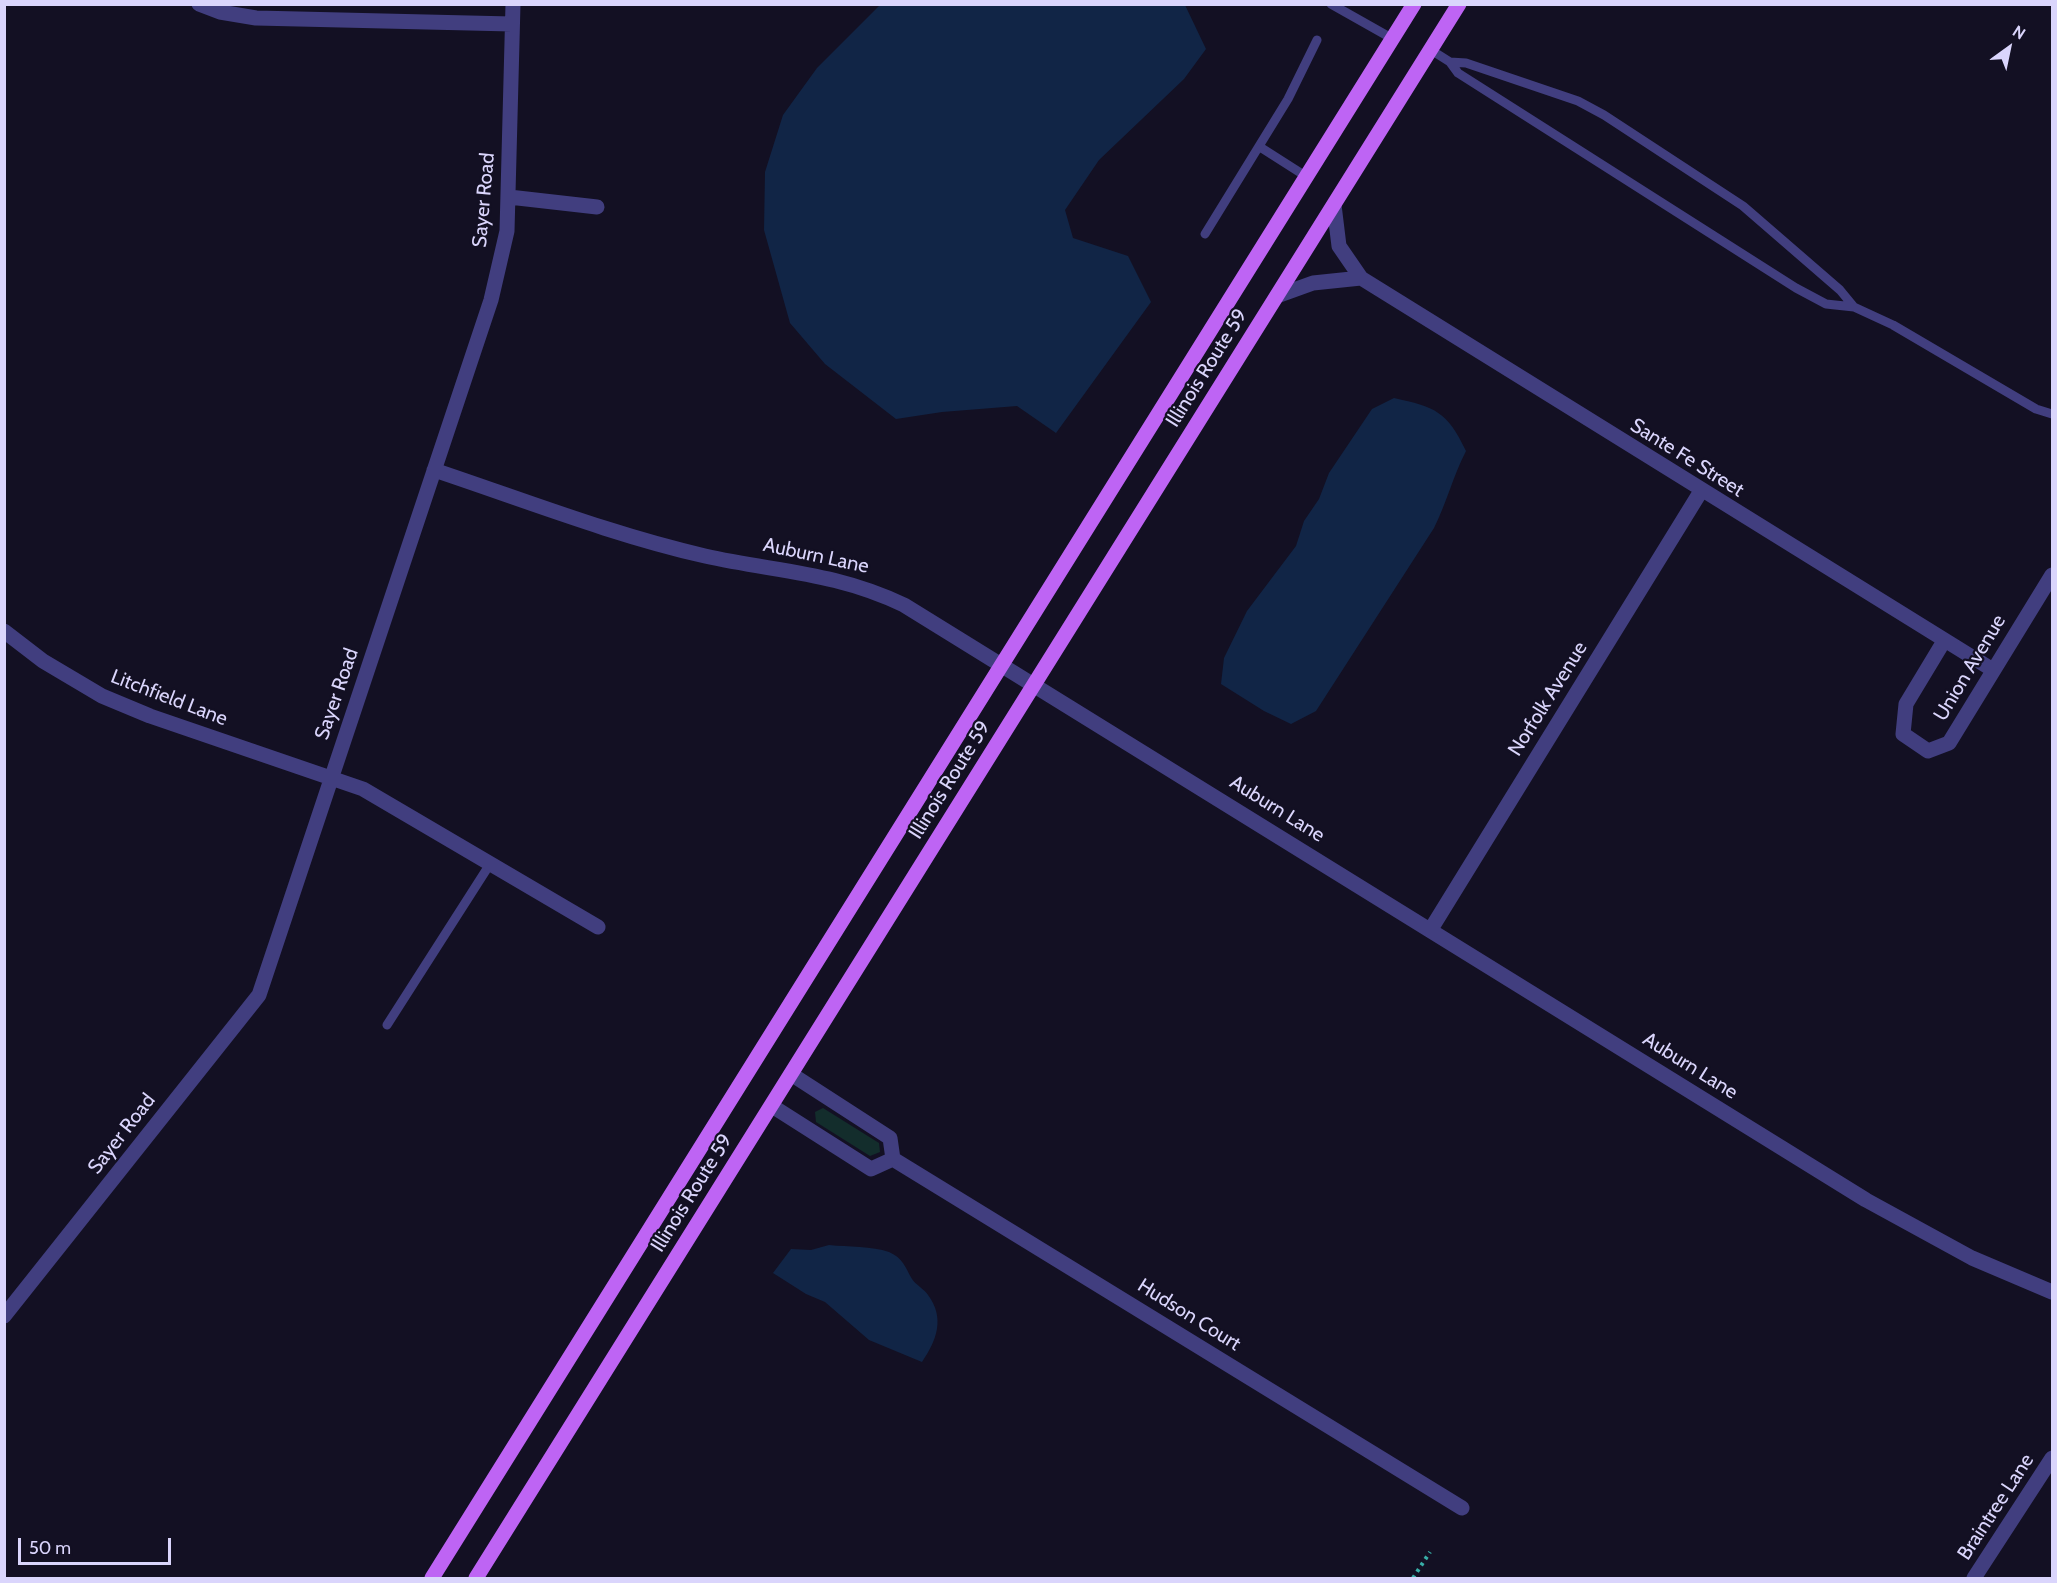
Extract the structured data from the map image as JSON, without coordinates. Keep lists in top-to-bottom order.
{
  "streets": {
    "main road": ["Illinois Route 59"],
    "street": [
      "Sayer Road",
      "Sante Fe Street",
      "Auburn Lane",
      "Union Avenue",
      "Litchfield Lane",
      "Norfolk Avenue",
      "Hudson Court",
      "Braintree Lane"
    ]
  },
  "crossings": [
    ["Sayer Road", "Auburn Lane"],
    ["Sayer Road", "Litchfield Lane"],
    ["Illinois Route 59", "Sante Fe Street"],
    ["Illinois Route 59", "Auburn Lane"],
    ["Sante Fe Street", "Union Avenue"],
    ["Sante Fe Street", "Norfolk Avenue"],
    ["Auburn Lane", "Norfolk Avenue"]
  ],
  "scale_bar": "50 m",
  "north": "top right"
}
